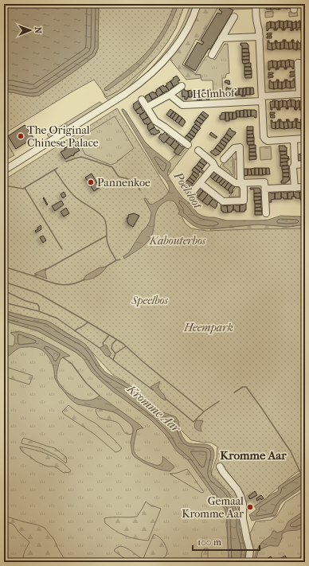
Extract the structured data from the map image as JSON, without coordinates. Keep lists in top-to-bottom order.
{
  "streets": {
    "street": ["Helmhof"]
  },
  "districts": ["Kromme Aar"],
  "water": ["Poelsloot", "Kromme Aar"],
  "parks": ["Kabouterbos", "Speelbos", "Heempark"],
  "places": ["The Original Chinese Palace", "Pannenkoe", "Gemaal Kromme Aar"],
  "scale_bar": "100 m",
  "north": "right"
}
